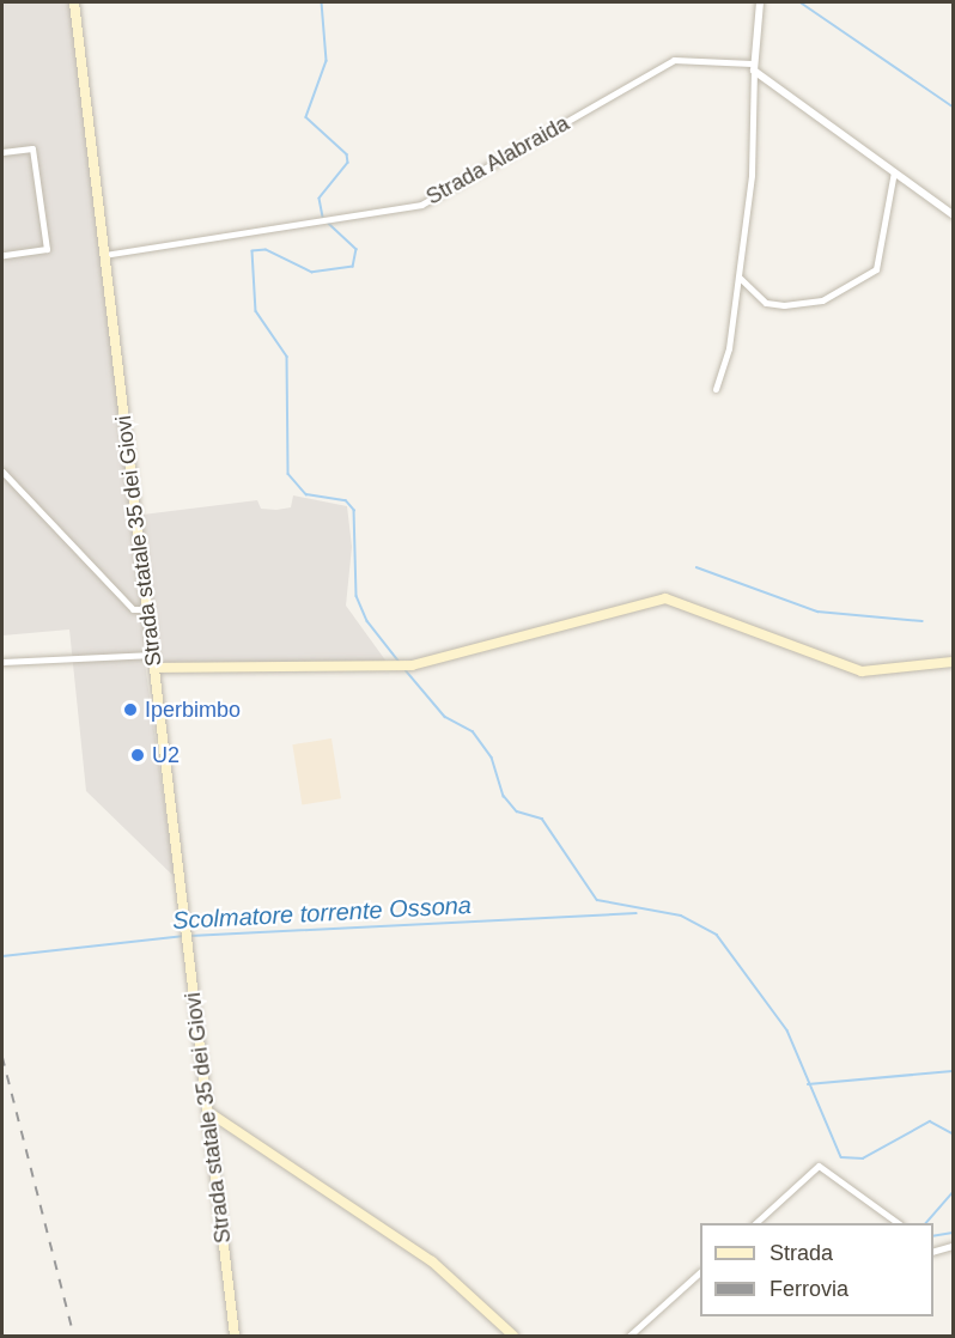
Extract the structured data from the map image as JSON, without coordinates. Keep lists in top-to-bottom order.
{
  "streets": {
    "main road": ["Strada statale 35 dei Giovi"],
    "street": ["Strada Alabraida"]
  },
  "crossings": [
    ["Strada Alabraida", "Strada statale 35 dei Giovi"]
  ],
  "water": ["Scolmatore torrente Ossona"],
  "places": ["Iperbimbo", "U2"],
  "legend": ["Strada", "Ferrovia"]
}
